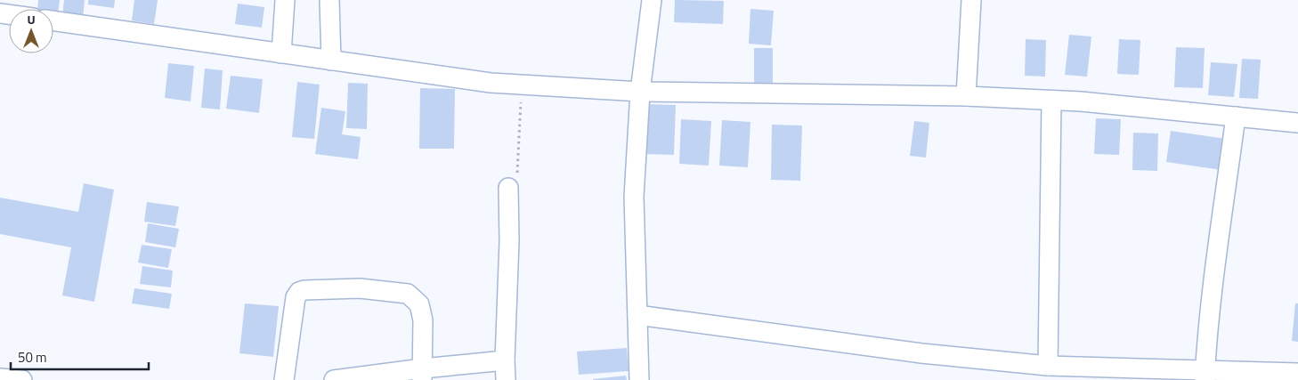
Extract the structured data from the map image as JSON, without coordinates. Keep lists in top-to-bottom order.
{
  "scale_bar": "50 m",
  "north": "top"
}
